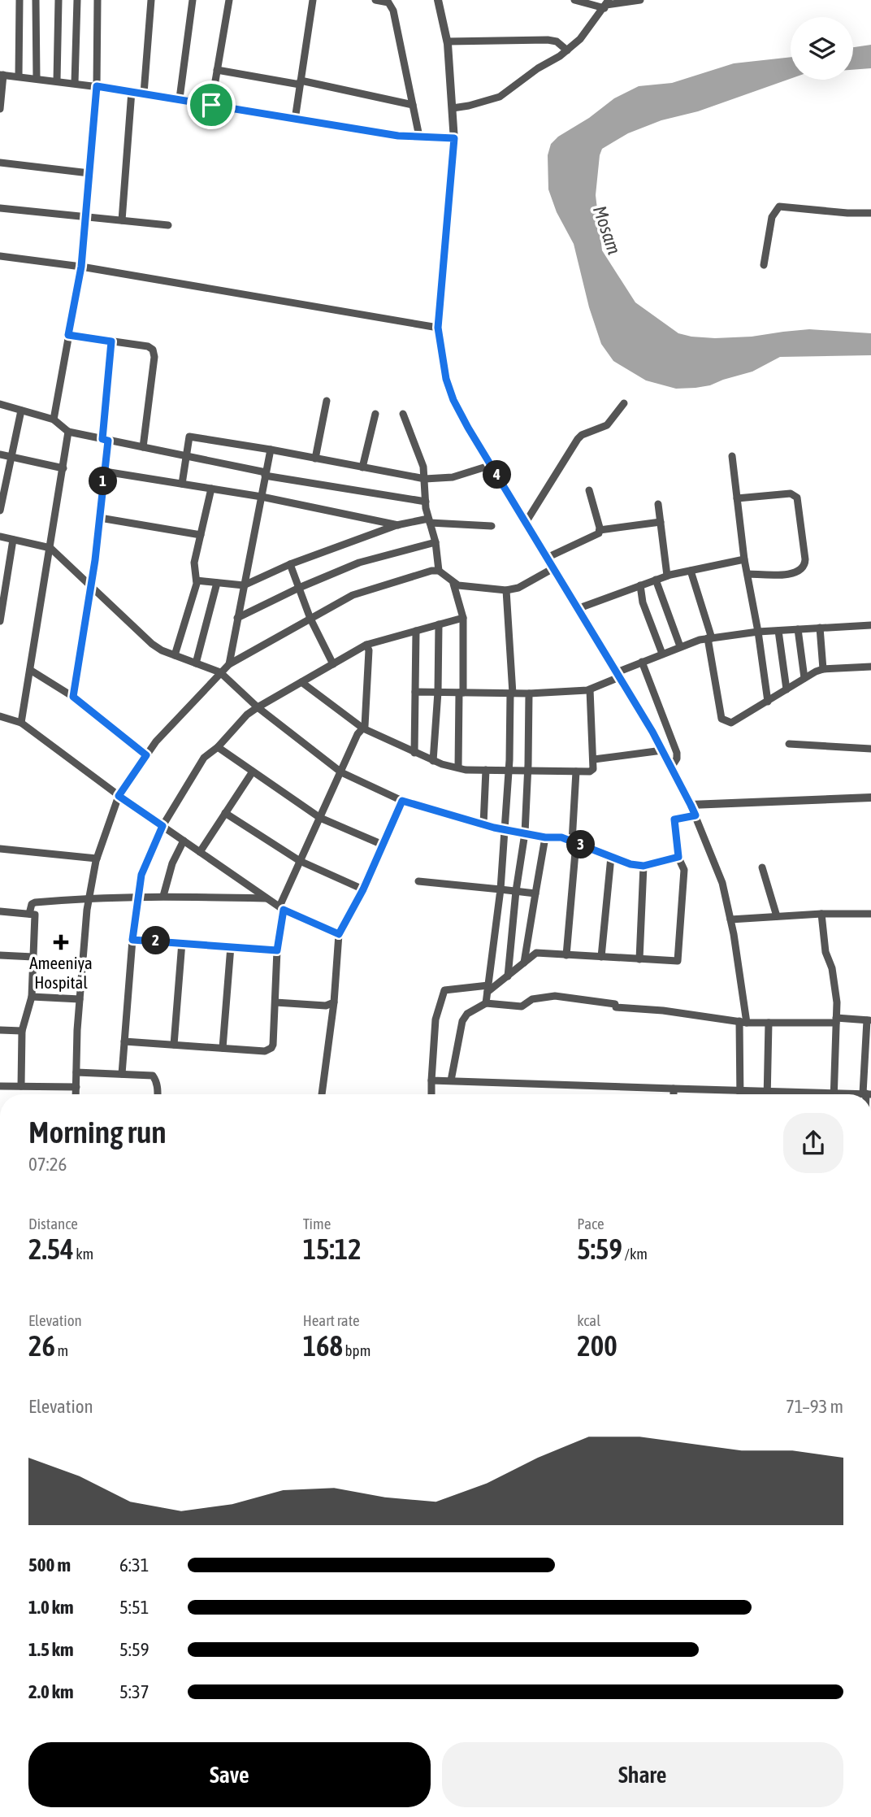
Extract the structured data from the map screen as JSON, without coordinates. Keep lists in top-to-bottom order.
{
  "water": ["Mosam"],
  "places": {
    "health": ["Ameeniya Hospital"]
  },
  "page": {
    "pins": [
      "4",
      "1",
      "3",
      "2"
    ],
    "heading": ["Morning run", "07:26"],
    "stats": [
      ["Distance", "2.54 km"],
      ["Time", "15:12"],
      ["Pace", "5:59 /km"],
      ["Elevation", "26 m"],
      ["Heart rate", "168 bpm"],
      ["kcal", "200"]
    ],
    "chart": ["Elevation", "71–93 m"],
    "list": [
      {
        "name": "500 m",
        "note": "6:31"
      },
      {
        "name": "1.0 km",
        "note": "5:51"
      },
      {
        "name": "1.5 km",
        "note": "5:59"
      },
      {
        "name": "2.0 km",
        "note": "5:37"
      }
    ],
    "buttons": ["Save", "Share"]
  }
}
